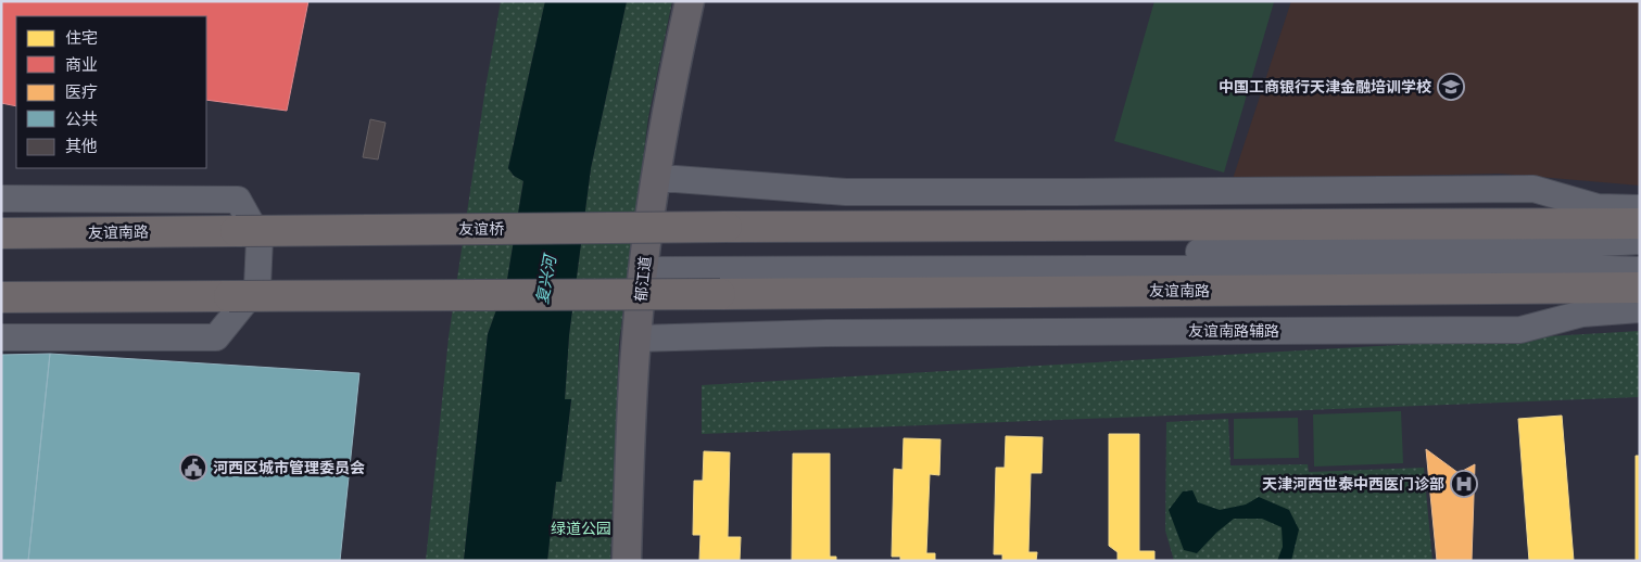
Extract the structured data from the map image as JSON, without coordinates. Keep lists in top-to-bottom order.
{
  "streets": {
    "main road": ["友谊桥", "友谊南路", "郁江道"],
    "street": ["友谊南路辅路"]
  },
  "crossings": [
    ["友谊桥", "友谊南路"],
    ["郁江道", "友谊南路辅路"]
  ],
  "water": ["复兴河"],
  "parks": ["绿道公园"],
  "places": {
    "school or university": ["中国工商银行天津金融培训学校"],
    "public building": ["河西区城市管理委员会"],
    "hospital": ["天津河西世泰中西医门诊部"]
  },
  "legend": [
    "住宅",
    "商业",
    "医疗",
    "公共",
    "其他"
  ]
}
